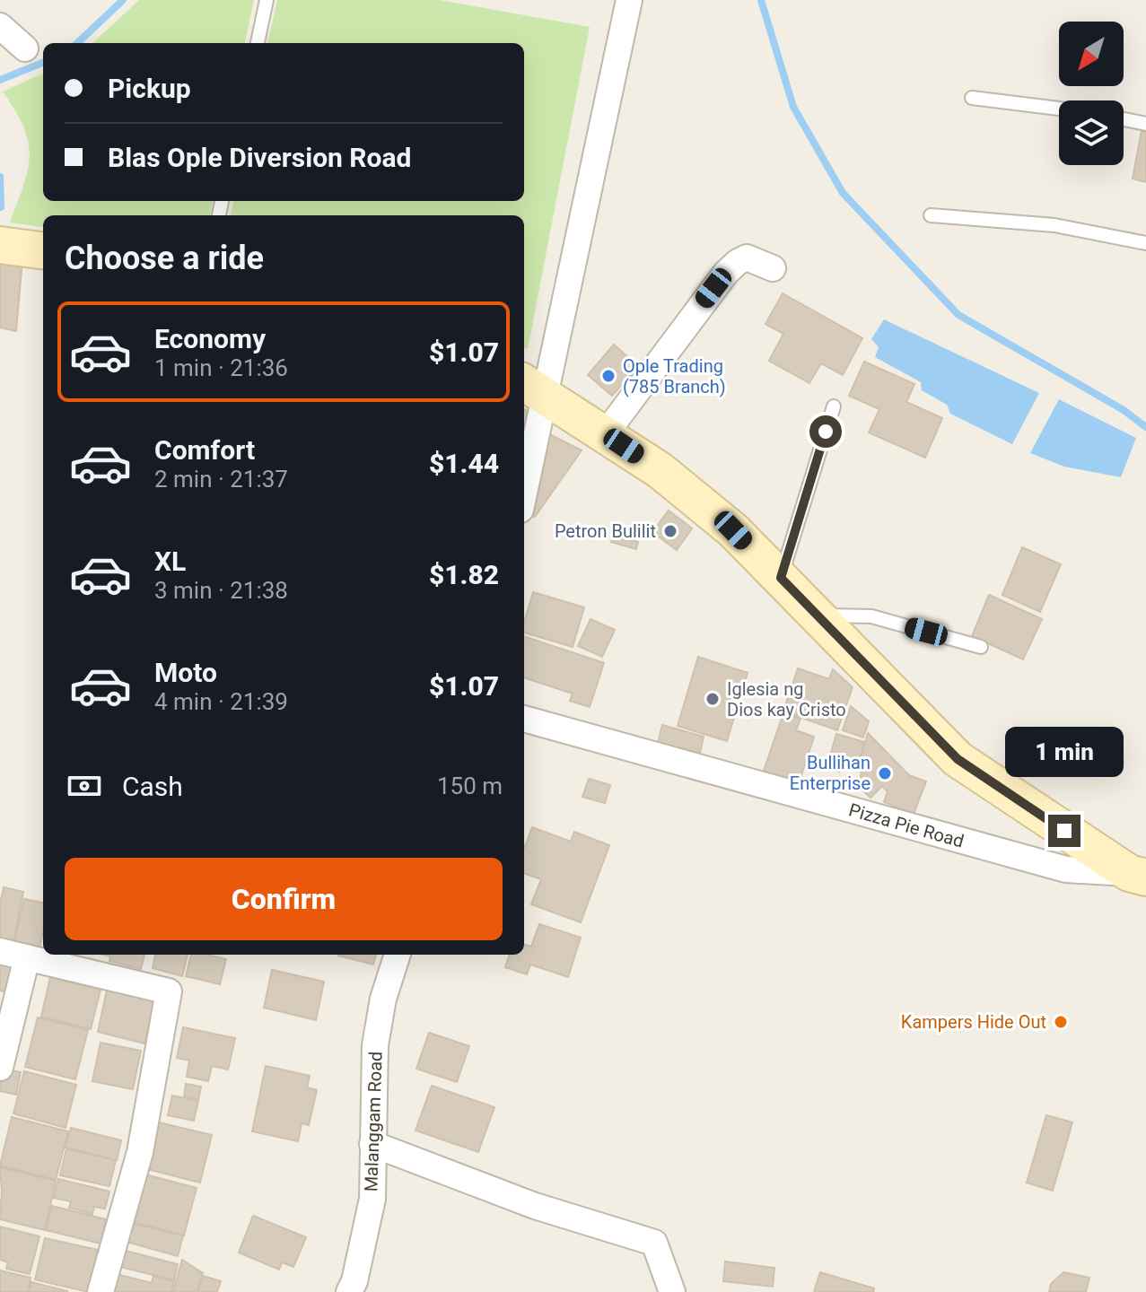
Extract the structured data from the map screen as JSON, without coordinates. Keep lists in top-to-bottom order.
{
  "streets": {
    "street": ["Pizza Pie Road", "Malanggam Road"]
  },
  "places": [
    "Ople Trading (785 Branch)",
    "Petron Bulilit",
    "Iglesia ng Dios kay Cristo",
    "Bullihan Enterprise",
    "Kampers Hide Out"
  ],
  "north": "bottom left",
  "page": {
    "banner": ["Pickup", "Blas Ople Diversion Road"],
    "heading": "Choose a ride",
    "list": [
      {
        "name": "Economy",
        "note": "1 min · 21:36",
        "value": "$1.07"
      },
      {
        "name": "Comfort",
        "note": "2 min · 21:37",
        "value": "$1.44"
      },
      {
        "name": "XL",
        "note": "3 min · 21:38",
        "value": "$1.82"
      },
      {
        "name": "Moto",
        "note": "4 min · 21:39",
        "value": "$1.07"
      }
    ],
    "bubble": "1 min",
    "pay": ["Cash", "150 m"],
    "buttons": "Confirm"
  }
}
